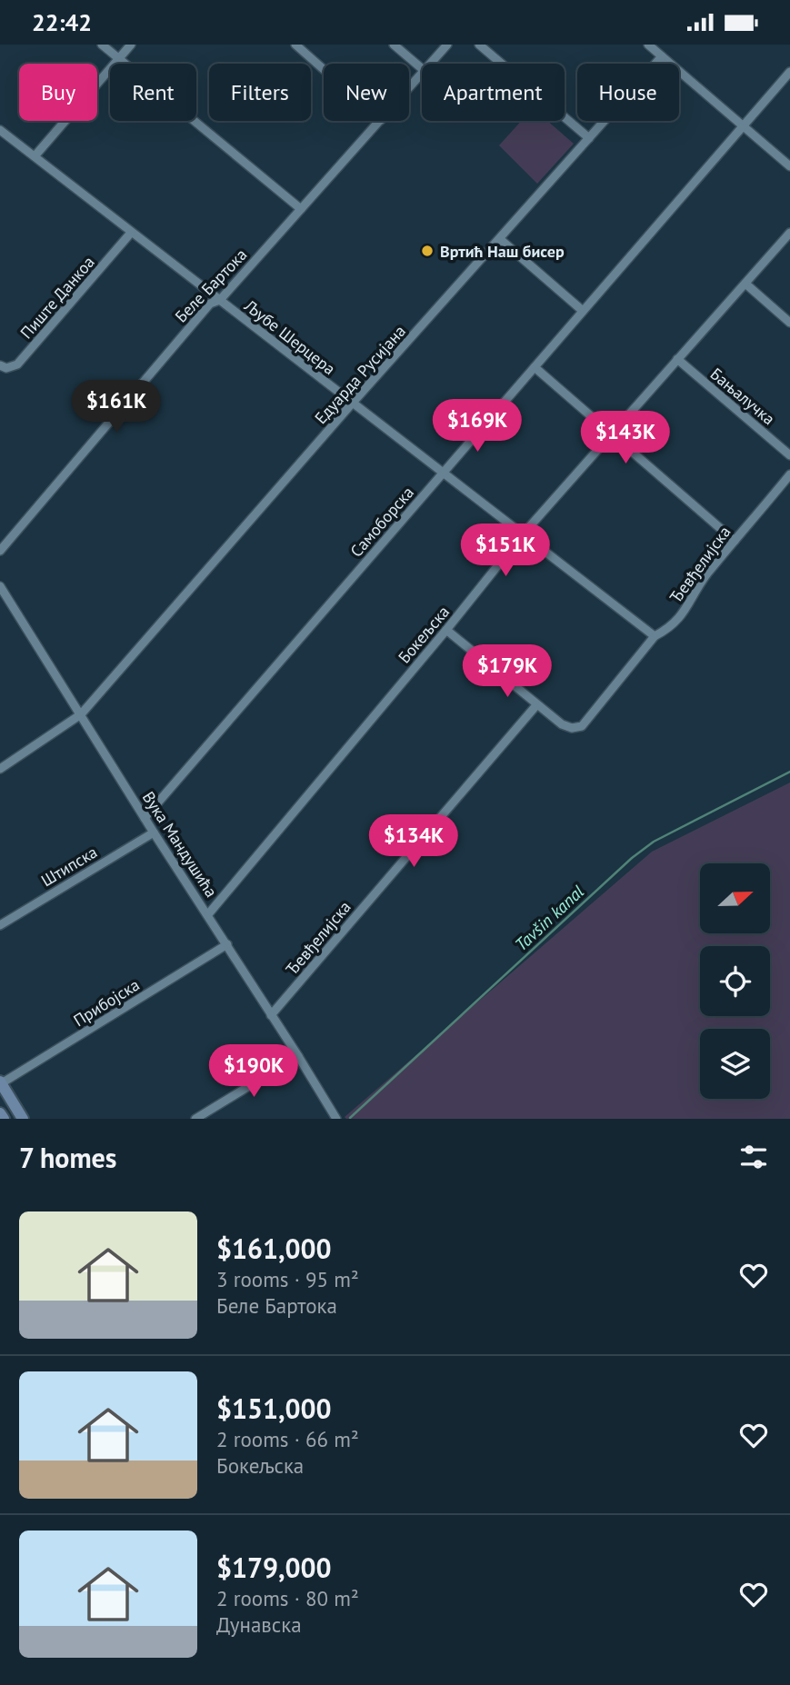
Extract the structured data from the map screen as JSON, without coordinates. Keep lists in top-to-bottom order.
{
  "streets": {
    "street": [
      "Беле Бартока",
      "Пиште Данкоа",
      "Љубе Шерцера",
      "Едуарда Русијана",
      "Бањалучка",
      "Самоборска",
      "Ђевђелијска",
      "Бокељска",
      "Вука Мандушића",
      "Штипска",
      "Прибојска"
    ]
  },
  "crossings": [
    ["Беле Бартока", "Љубе Шерцера"],
    ["Пиште Данкоа", "Љубе Шерцера"],
    ["Љубе Шерцера", "Едуарда Русијана"],
    ["Љубе Шерцера", "Самоборска"],
    ["Љубе Шерцера", "Ђевђелијска"],
    ["Љубе Шерцера", "Бокељска"],
    ["Едуарда Русијана", "Вука Мандушића"],
    ["Бањалучка", "Бокељска"],
    ["Самоборска", "Вука Мандушића"],
    ["Ђевђелијска", "Вука Мандушића"],
    ["Бокељска", "Вука Мандушића"],
    ["Вука Мандушића", "Штипска"],
    ["Вука Мандушића", "Прибојска"]
  ],
  "water": ["Tavšin kanal"],
  "places": ["Вртић Наш бисер"],
  "north": "right",
  "page": {
    "status": "22:42",
    "chip": [
      "Buy",
      "Rent",
      "Filters",
      "New",
      "Apartment",
      "House"
    ],
    "price": [
      "$161K",
      "$169K",
      "$143K",
      "$151K",
      "$179K",
      "$134K",
      "$190K"
    ],
    "heading": "7 homes",
    "list": [
      {
        "name": "$161,000",
        "note": "3 rooms · 95 m² · Беле Бартока"
      },
      {
        "name": "$151,000",
        "note": "2 rooms · 66 m² · Бокељска"
      },
      {
        "name": "$179,000",
        "note": "2 rooms · 80 m² · Дунавска"
      }
    ]
  }
}
